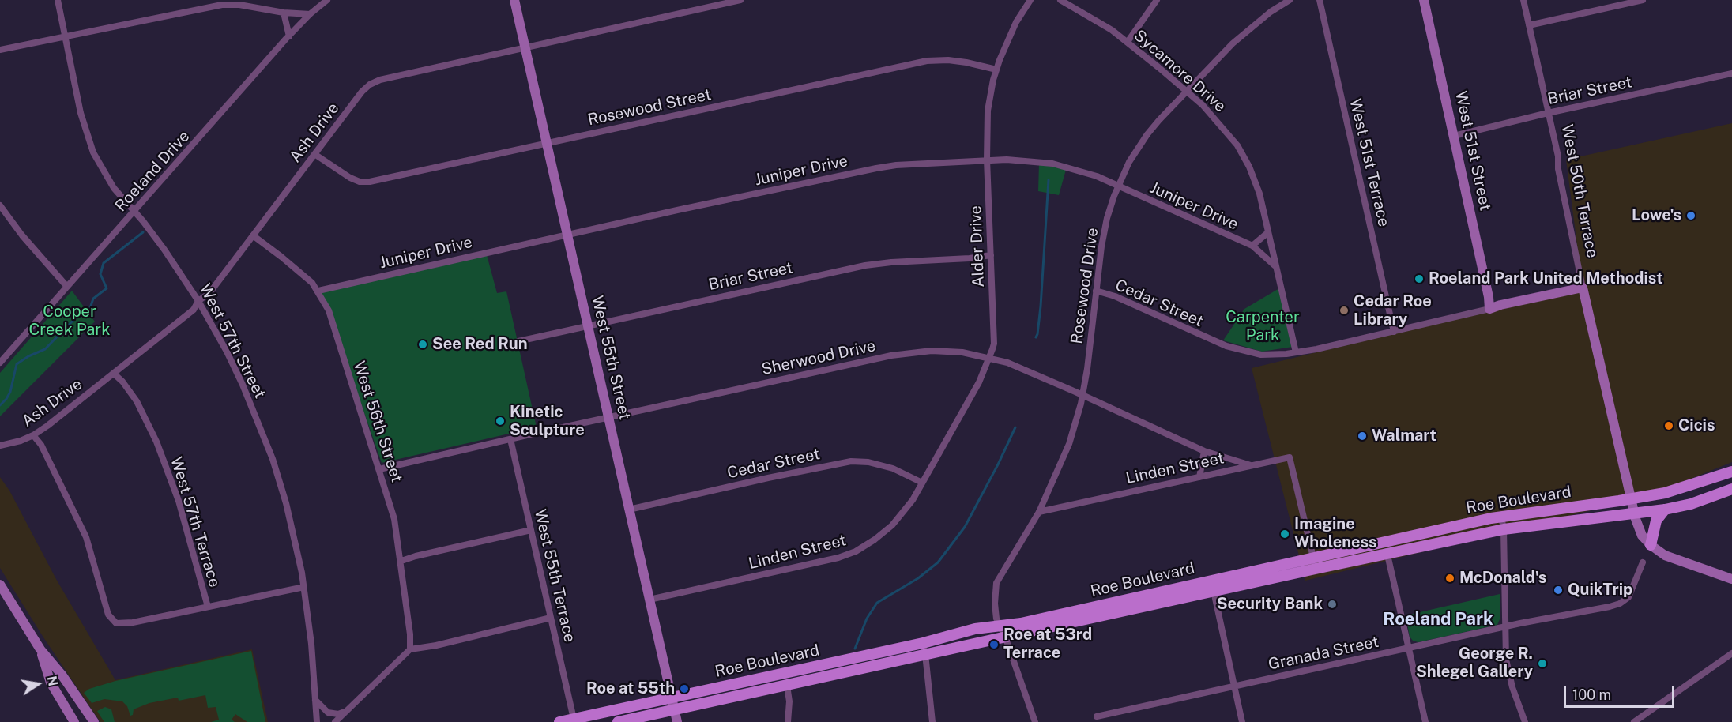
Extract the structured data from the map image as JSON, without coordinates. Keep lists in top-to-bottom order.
{
  "streets": {
    "main road": ["Roe Boulevard"],
    "street": [
      "Sycamore Drive",
      "Briar Street",
      "Rosewood Street",
      "Ash Drive",
      "West 51st Street",
      "West 51st Terrace",
      "Juniper Drive",
      "Roeland Drive",
      "West 50th Terrace",
      "Alder Drive",
      "Rosewood Drive",
      "Cedar Street",
      "West 57th Street",
      "West 55th Street",
      "Sherwood Drive",
      "West 56th Street",
      "Linden Street",
      "West 57th Terrace",
      "West 55th Terrace",
      "Granada Street"
    ]
  },
  "crossings": [
    ["Sycamore Drive", "Juniper Drive"],
    ["Sycamore Drive", "Rosewood Drive"],
    ["Sycamore Drive", "Cedar Street"],
    ["Briar Street", "West 51st Street"],
    ["Briar Street", "West 50th Terrace"],
    ["Briar Street", "Alder Drive"],
    ["Briar Street", "West 55th Street"],
    ["Rosewood Street", "Ash Drive"],
    ["Rosewood Street", "Alder Drive"],
    ["Rosewood Street", "West 55th Street"],
    ["Ash Drive", "West 57th Street"],
    ["Ash Drive", "West 55th Street"],
    ["Ash Drive", "West 56th Street"],
    ["Ash Drive", "West 57th Terrace"],
    ["West 51st Street", "Cedar Street"],
    ["West 51st Terrace", "Cedar Street"],
    ["Juniper Drive", "Alder Drive"],
    ["Juniper Drive", "Rosewood Drive"],
    ["Juniper Drive", "West 55th Street"],
    ["Juniper Drive", "West 56th Street"],
    ["Roeland Drive", "West 57th Street"],
    ["West 50th Terrace", "Roe Boulevard"],
    ["Alder Drive", "Cedar Street"],
    ["Alder Drive", "Sherwood Drive"],
    ["Alder Drive", "Linden Street"],
    ["Rosewood Drive", "Cedar Street"],
    ["Rosewood Drive", "Sherwood Drive"],
    ["Rosewood Drive", "Linden Street"],
    ["Rosewood Drive", "Roe Boulevard"],
    ["Cedar Street", "West 55th Street"],
    ["Cedar Street", "Linden Street"],
    ["West 55th Street", "Sherwood Drive"],
    ["West 55th Street", "Linden Street"],
    ["West 55th Street", "Roe Boulevard"],
    ["Sherwood Drive", "West 56th Street"],
    ["Sherwood Drive", "Linden Street"],
    ["Sherwood Drive", "West 55th Terrace"],
    ["Linden Street", "Roe Boulevard"],
    ["Roe Boulevard", "West 55th Terrace"]
  ],
  "districts": ["Roeland Park"],
  "parks": ["Cooper Creek Park", "Carpenter Park"],
  "places": [
    "Lowe's",
    "Roeland Park United Methodist",
    "Cedar Roe Library",
    "See Red Run",
    "Kinetic Sculpture",
    "Cicis",
    "Walmart",
    "Imagine Wholeness",
    "McDonald's",
    "QuikTrip",
    "Security Bank",
    "Roe at 53rd Terrace",
    "George R. Shlegel Gallery",
    "Roe at 55th"
  ],
  "scale_bar": "100 m",
  "north": "right"
}
